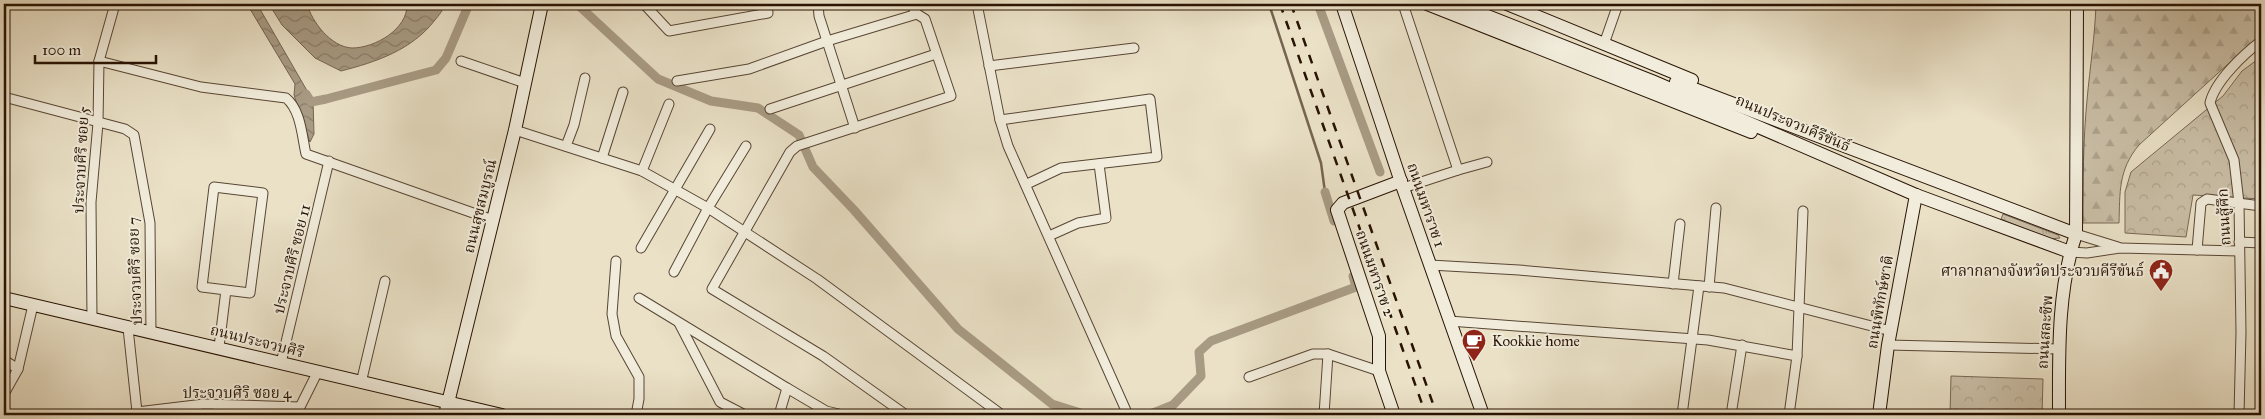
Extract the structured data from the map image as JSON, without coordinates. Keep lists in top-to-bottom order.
{
  "streets": {
    "main road": [
      "ถนนประจวบคีรีขันธ์",
      "ถนนมหาราช 1",
      "ถนนสุขสมบูรณ์",
      "ถนนมหาราช 2",
      "ถนนพิทักษ์ชาติ",
      "ถนนสละชีพ",
      "ถนนประจวบศิริ"
    ],
    "street": [
      "ประจวบศิริ ซอย 5",
      "ถนนสู้ศึก",
      "ประจวบศิริ ซอย 11",
      "ประจวบศิริ ซอย 7",
      "ประจวบศิริ ซอย 4"
    ]
  },
  "crossings": [
    ["ถนนประจวบคีรีขันธ์", "ถนนสู้ศึก"],
    ["ถนนประจวบคีรีขันธ์", "ถนนพิทักษ์ชาติ"],
    ["ถนนประจวบคีรีขันธ์", "ถนนสละชีพ"],
    ["ประจวบศิริ ซอย 5", "ประจวบศิริ ซอย 7"],
    ["ประจวบศิริ ซอย 5", "ถนนประจวบศิริ"],
    ["ถนนมหาราช 1", "ถนนมหาราช 2"],
    ["ถนนสุขสมบูรณ์", "ถนนประจวบศิริ"],
    ["ประจวบศิริ ซอย 11", "ถนนประจวบศิริ"],
    ["ประจวบศิริ ซอย 7", "ถนนประจวบศิริ"],
    ["ถนนประจวบศิริ", "ประจวบศิริ ซอย 4"]
  ],
  "places": {
    "public building": ["ศาลากลางจังหวัดประจวบคีรีขันธ์"],
    "cafe": ["Kookkie home"]
  },
  "scale_bar": "100 m"
}
